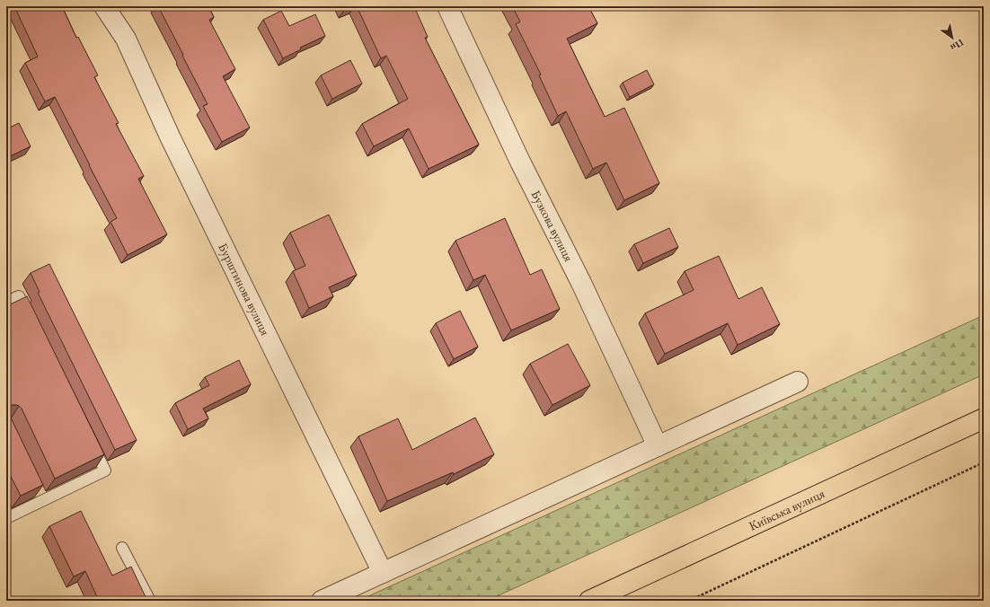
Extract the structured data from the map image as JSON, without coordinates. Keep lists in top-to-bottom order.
{
  "streets": {
    "main road": ["Київська вулиця"],
    "street": ["Бузкова вулиця", "Бурштинова вулиця"]
  },
  "north": "bottom right"
}
